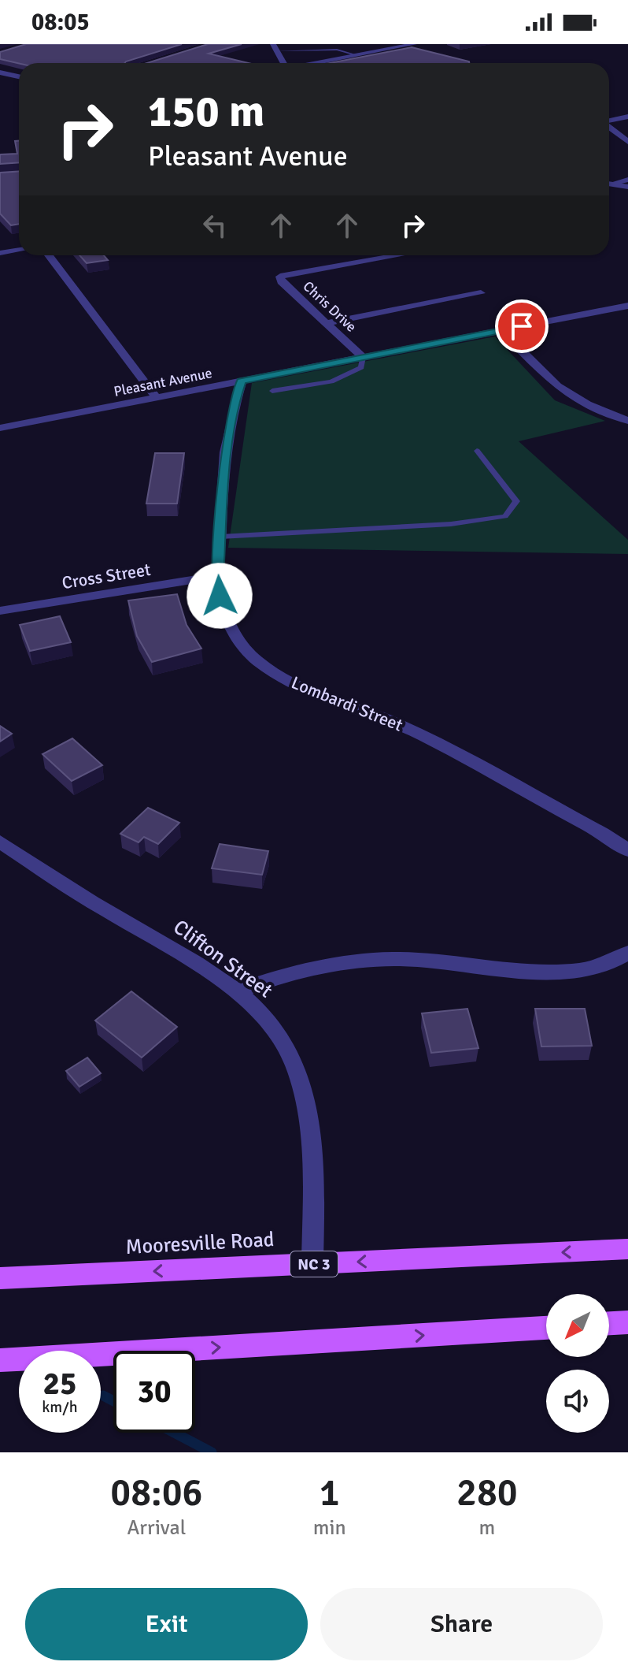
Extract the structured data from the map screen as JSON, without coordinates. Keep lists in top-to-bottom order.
{
  "streets": {
    "main road": ["Mooresville Road", "NC 3"],
    "street": [
      "Chris Drive",
      "Pleasant Avenue",
      "Cross Street",
      "Lombardi Street",
      "Clifton Street"
    ]
  },
  "crossings": [
    ["Chris Drive", "Pleasant Avenue"],
    ["Pleasant Avenue", "Lombardi Street"],
    ["Cross Street", "Lombardi Street"],
    ["Clifton Street", "Mooresville Road"]
  ],
  "north": "bottom left",
  "page": {
    "status": "08:05",
    "turn": ["150 m", "Pleasant Avenue"],
    "speed": "25 km/h",
    "limit": "30",
    "eta": [
      "08:06",
      "Arrival",
      "1",
      "min",
      "280",
      "m"
    ],
    "buttons": ["Exit", "Share"]
  }
}
